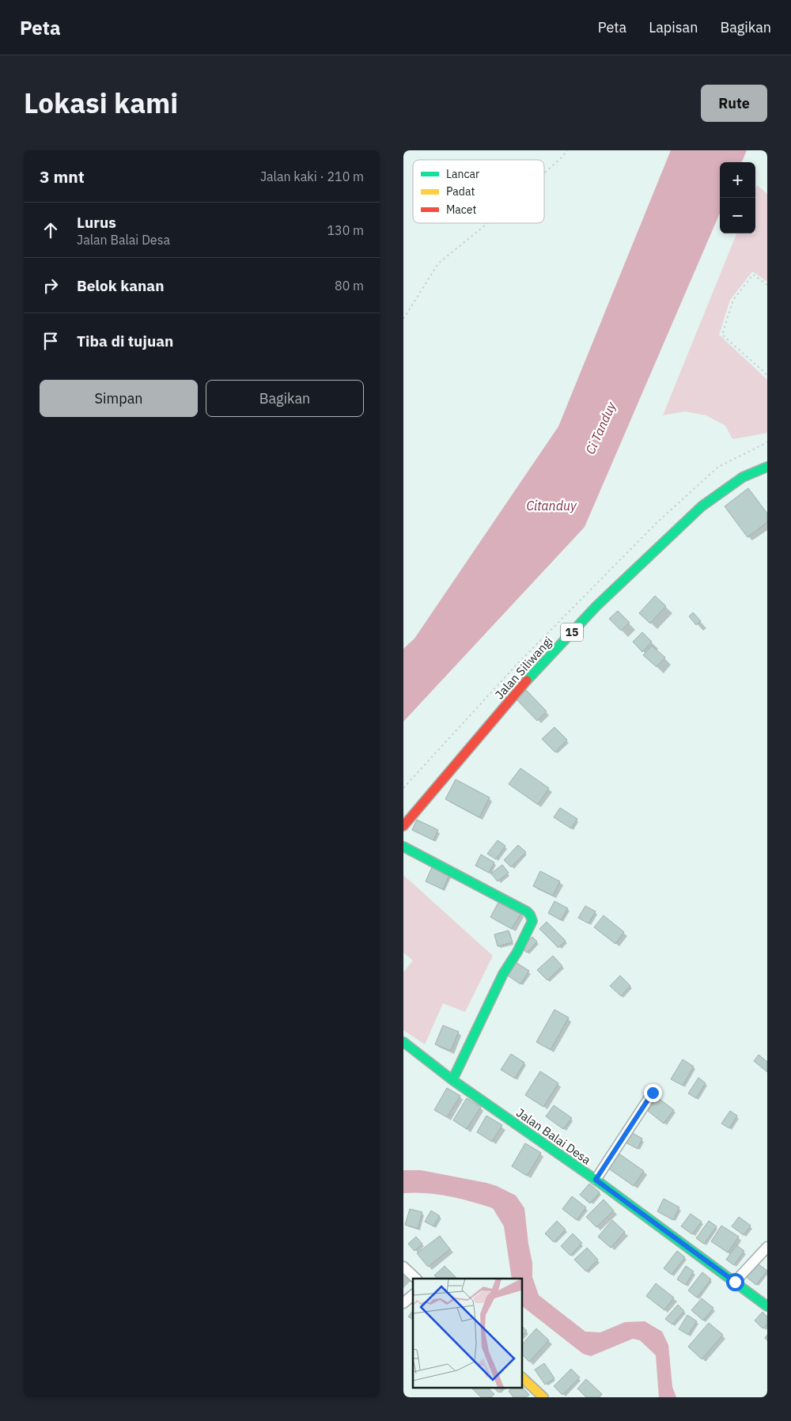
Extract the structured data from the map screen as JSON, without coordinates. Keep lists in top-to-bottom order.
{
  "streets": {
    "main road": ["15", "Jalan Siliwangi", "Jalan Balai Desa"]
  },
  "water": ["Ci Tanduy", "Citanduy"],
  "legend": ["Lancar", "Padat", "Macet"],
  "page": {
    "header": "Peta",
    "nav": ["Peta", "Lapisan", "Bagikan"],
    "title": "Lokasi kami",
    "buttons": [
      "Rute",
      ["Simpan", "Bagikan"]
    ],
    "heading": ["3 mnt", "Jalan kaki · 210 m"],
    "map_buttons": ["+", "−"],
    "list": [
      ["Lurus", "Jalan Balai Desa", "130 m"],
      ["Belok kanan", "80 m"],
      "Tiba di tujuan"
    ]
  }
}
